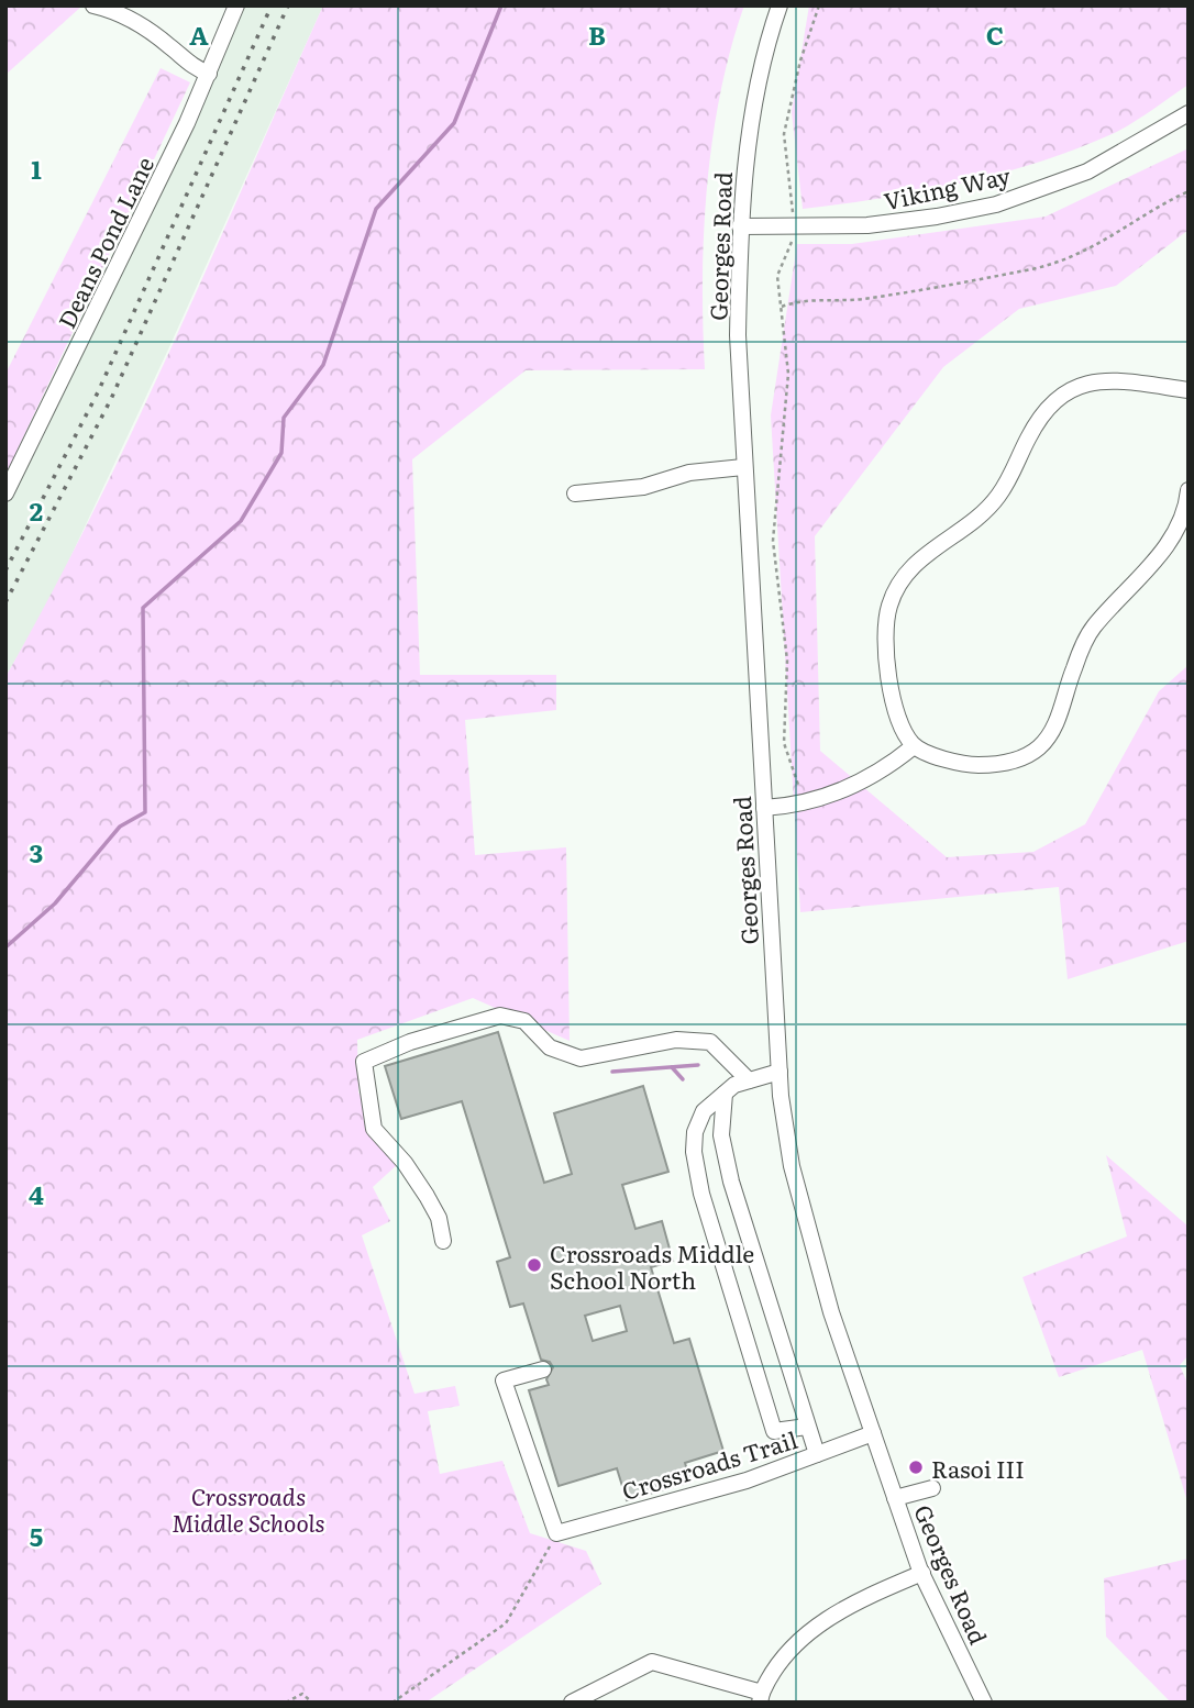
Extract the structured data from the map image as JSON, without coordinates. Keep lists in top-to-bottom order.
{
  "streets": {
    "street": [
      "Viking Way",
      "Deans Pond Lane",
      "Georges Road",
      "Crossroads Trail"
    ]
  },
  "crossings": [
    ["Viking Way", "Georges Road"],
    ["Georges Road", "Crossroads Trail"]
  ],
  "parks": ["Crossroads Middle Schools"],
  "places": ["Crossroads Middle School North", "Rasoi III"],
  "grid": {
    "columns": ["A", "B", "C"],
    "rows": [
      "1",
      "2",
      "3",
      "4",
      "5"
    ]
  }
}
